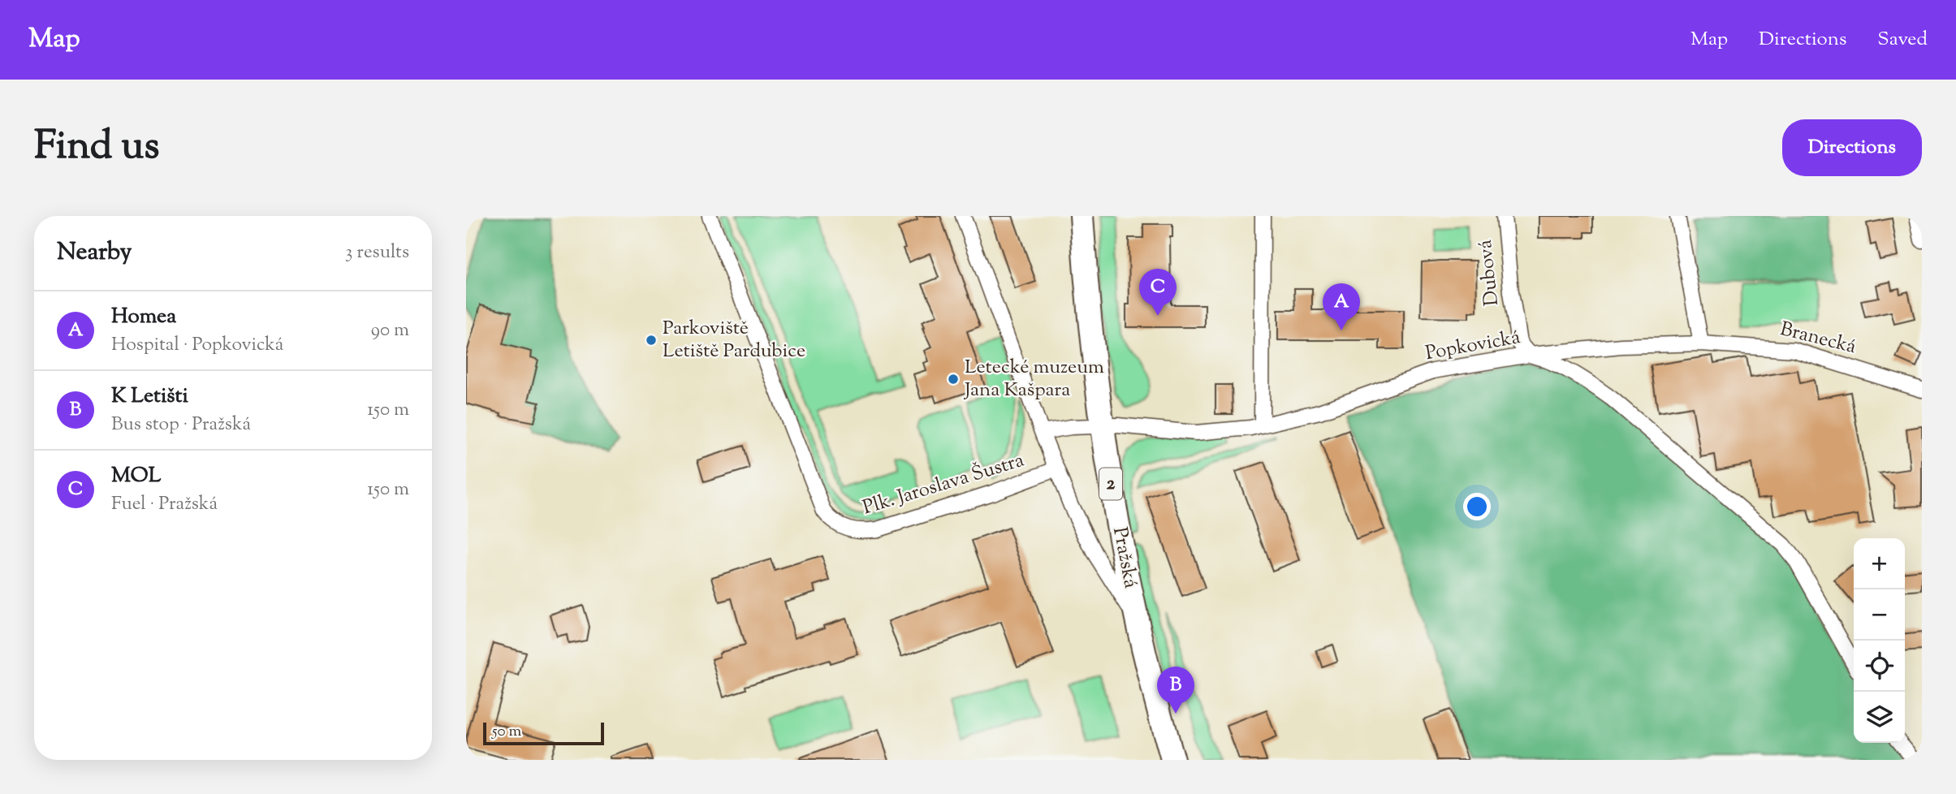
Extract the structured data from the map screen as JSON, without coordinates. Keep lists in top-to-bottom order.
{
  "streets": {
    "main road": ["2", "Pražská"],
    "street": [
      "Dubová",
      "Branecká",
      "Popkovická",
      "Plk. Jaroslava Šustra"
    ]
  },
  "crossings": [
    ["Dubová", "Branecká"],
    ["Dubová", "Popkovická"],
    ["Branecká", "Popkovická"],
    ["Popkovická", "Pražská"]
  ],
  "places": ["Parkoviště Letiště Pardubice", "Letecké muzeum Jana Kašpara"],
  "scale_bar": "50 m",
  "page": {
    "header": "Map",
    "nav": ["Map", "Directions", "Saved"],
    "title": "Find us",
    "buttons": "Directions",
    "heading": ["Nearby", "3 results"],
    "pins": ["C", "A", "B"],
    "list": [
      {
        "mark": "A",
        "name": "Homea",
        "note": "Hospital · Popkovická",
        "value": "90 m"
      },
      {
        "mark": "B",
        "name": "K Letišti",
        "note": "Bus stop · Pražská",
        "value": "150 m"
      },
      {
        "mark": "C",
        "name": "MOL",
        "note": "Fuel · Pražská",
        "value": "150 m"
      }
    ],
    "map_buttons": ["+", "−"],
    "scale": "50 m"
  }
}
